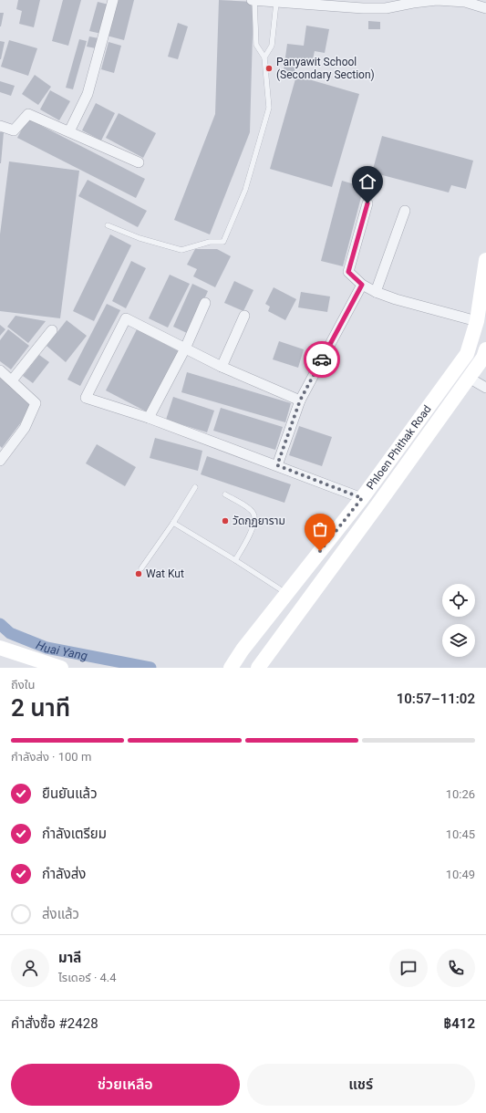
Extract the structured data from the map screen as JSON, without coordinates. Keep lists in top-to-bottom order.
{
  "streets": {
    "main road": ["Phloen Phithak Road"]
  },
  "water": ["Huai Yang"],
  "places": ["Panyawit School (Secondary Section)", "วัดกุฏยาราม", "Wat Kut"],
  "page": {
    "heading": ["2 นาที", "ถึงใน", "10:57–11:02"],
    "panel": [
      "มาลี",
      "ไรเดอร์ · 4.4",
      "คำสั่งซื้อ #2428",
      "฿412"
    ],
    "bar": "กำลังส่ง · 100 m",
    "list": [
      ["ยืนยันแล้ว", "10:26"],
      ["กำลังเตรียม", "10:45"],
      ["กำลังส่ง", "10:49"],
      "ส่งแล้ว"
    ],
    "buttons": ["ช่วยเหลือ", "แชร์"]
  }
}
